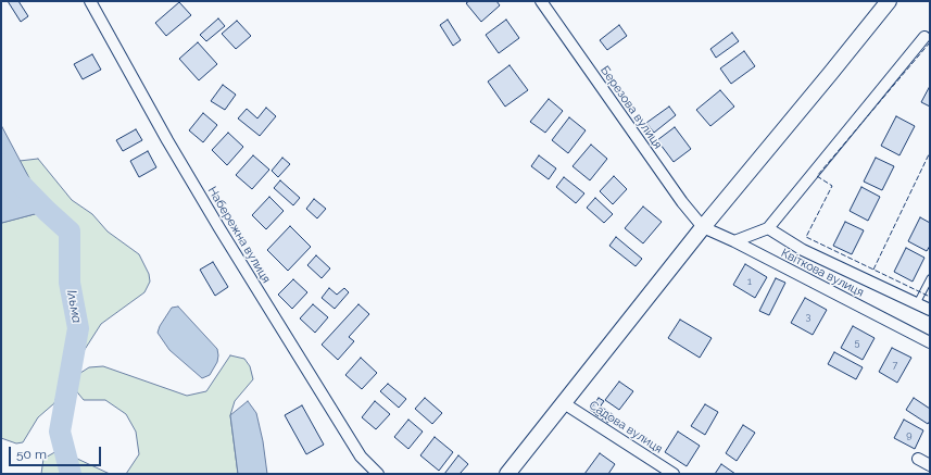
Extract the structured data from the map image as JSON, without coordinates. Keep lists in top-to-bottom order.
{
  "streets": {
    "street": [
      "Березова вулиця",
      "Набережна вулиця",
      "Квіткова вулиця",
      "Садова вулиця"
    ]
  },
  "crossings": [
    ["Березова вулиця", "Квіткова вулиця"]
  ],
  "water": ["Ільма"],
  "house_numbers": [
    "1",
    "3",
    "5",
    "7",
    "9"
  ],
  "scale_bar": "50 m"
}
